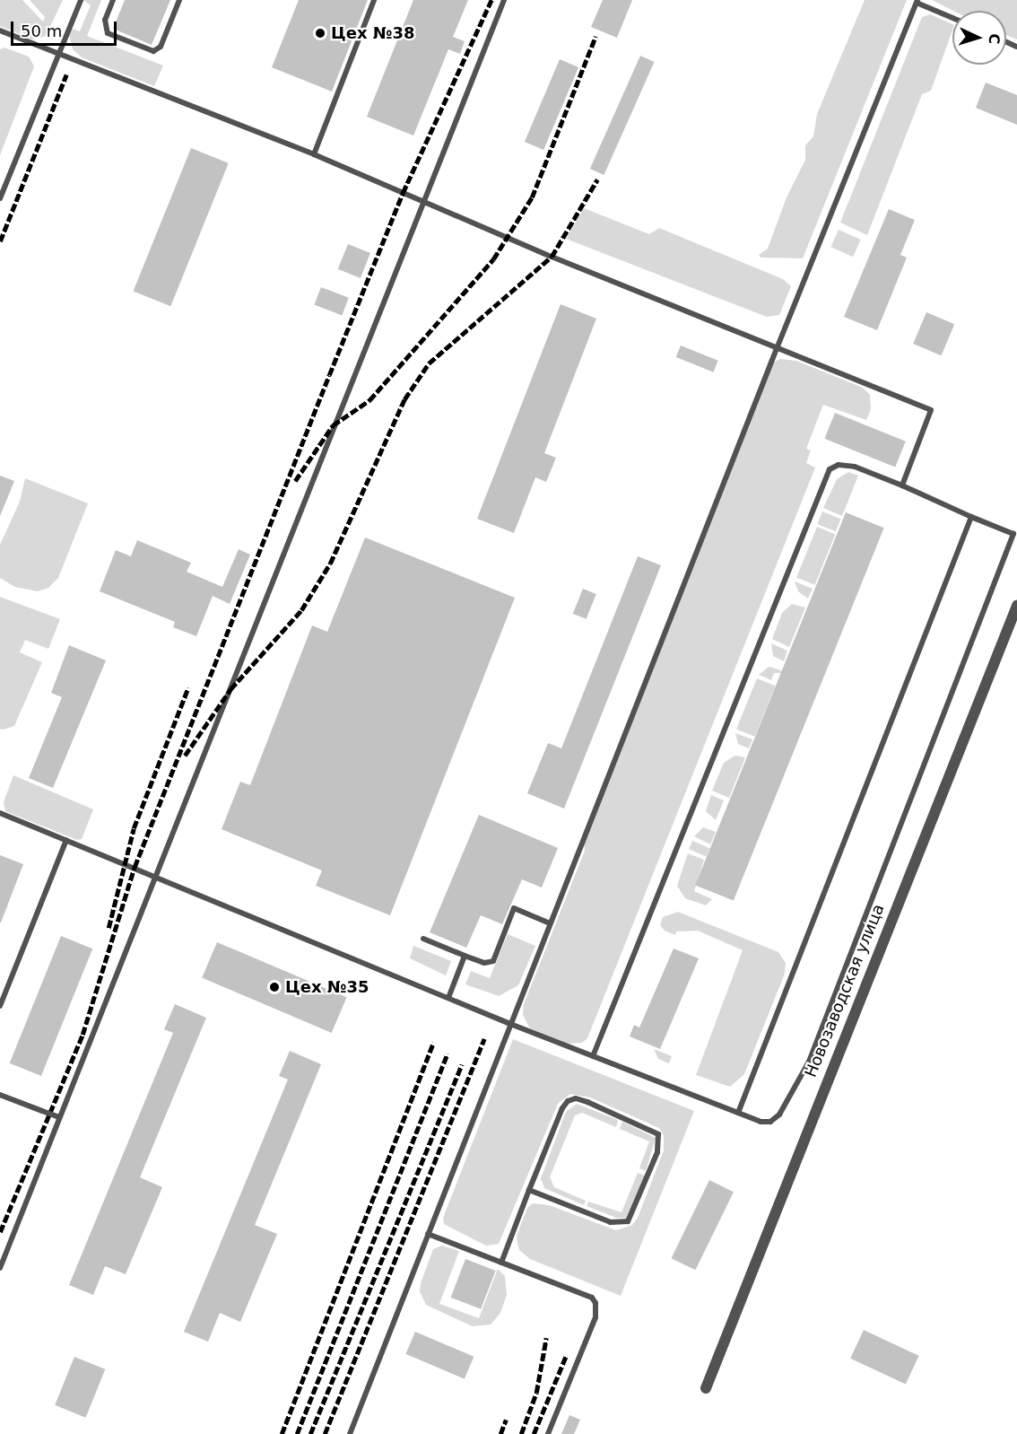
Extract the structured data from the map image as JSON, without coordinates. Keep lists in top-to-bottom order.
{
  "streets": {
    "street": ["Новозаводская улица"]
  },
  "places": ["Цех №38", "Цех №35"],
  "scale_bar": "50 m",
  "north": "right"
}
